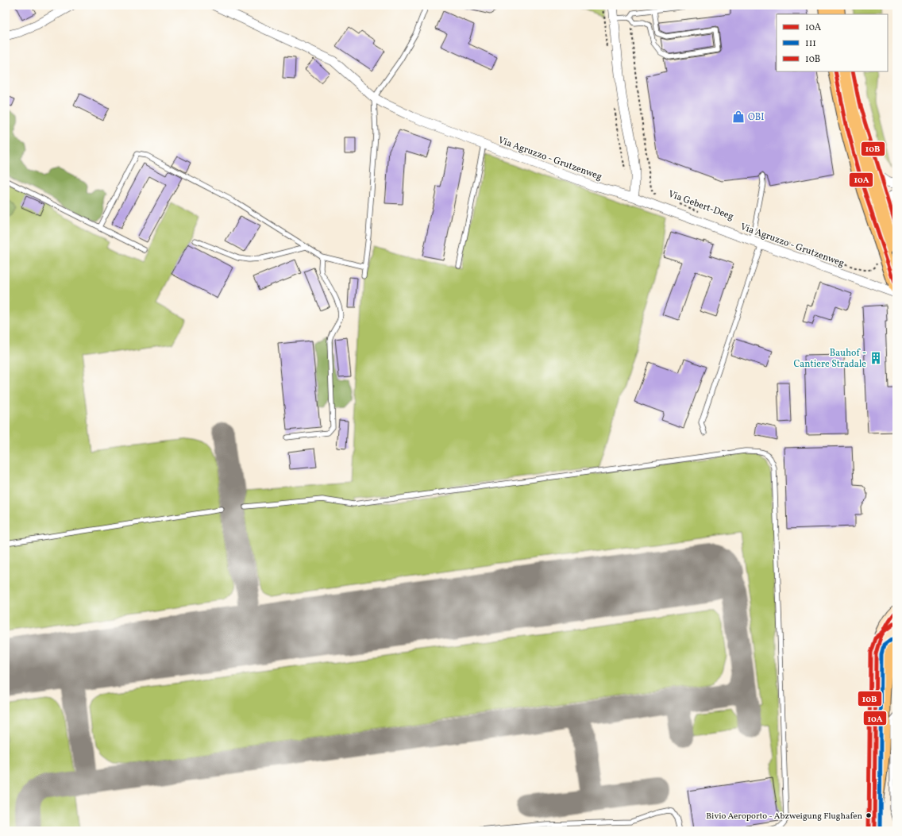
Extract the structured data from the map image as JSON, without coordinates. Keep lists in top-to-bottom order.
{
  "streets": {
    "street": ["Via Agruzzo - Grutzenweg"],
    "path": ["Via Gebert-Deeg"]
  },
  "places": {
    "shop": ["OBI"],
    "building": ["Bauhof - Cantiere Stradale"],
    "other": ["Bivio Aeroporto - Abzweigung Flughafen"]
  },
  "lines": ["transit line 10A", "transit line 10B", "transit line 111"],
  "legend": ["10A", "111", "10B"]
}
